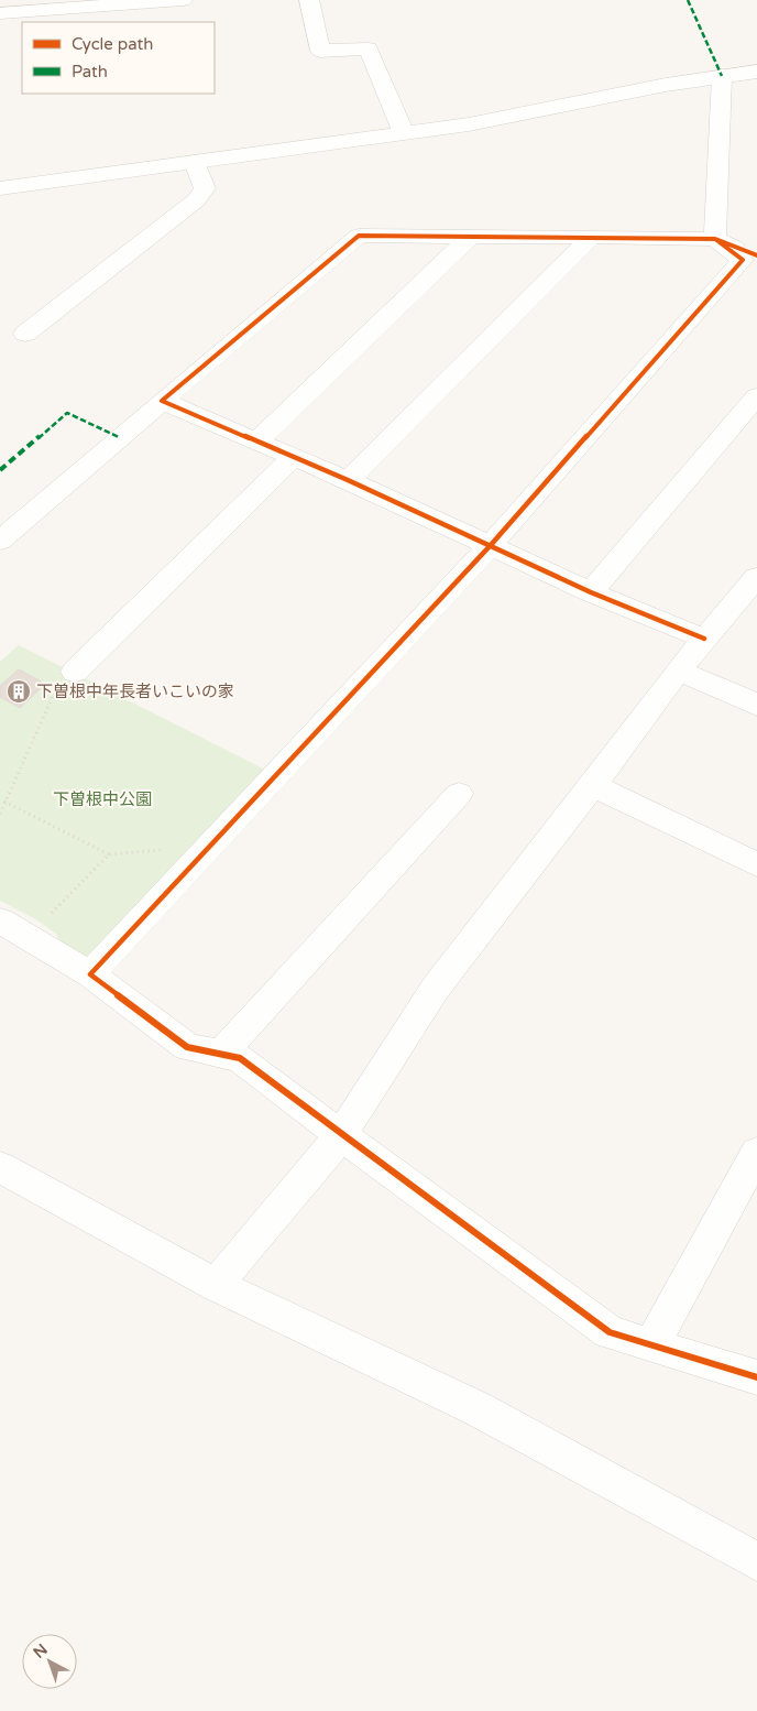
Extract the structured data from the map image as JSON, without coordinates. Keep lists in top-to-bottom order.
{
  "parks": ["下曽根中公園"],
  "places": {
    "building": ["下曽根中年長者いこいの家"]
  },
  "legend": ["Cycle path", "Path"],
  "north": "top left"
}
